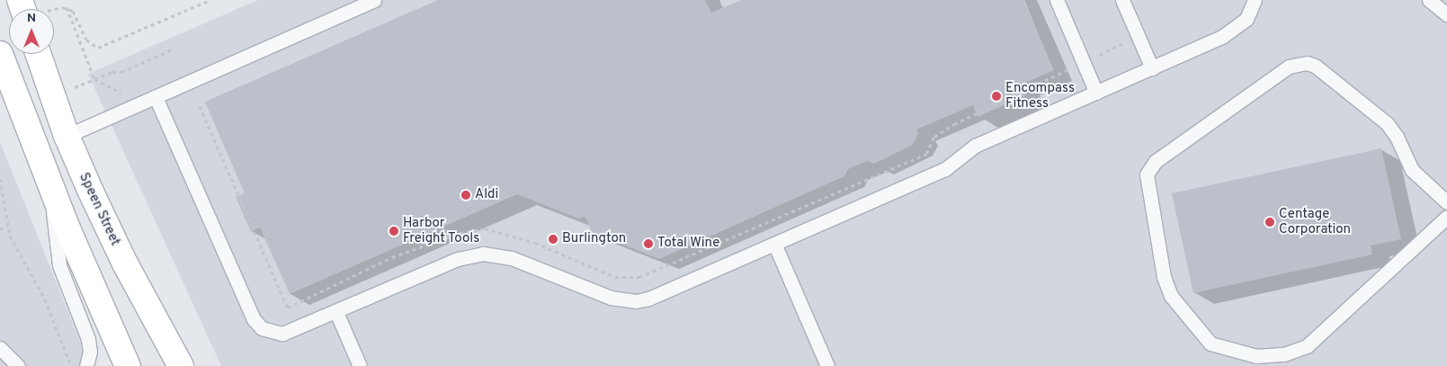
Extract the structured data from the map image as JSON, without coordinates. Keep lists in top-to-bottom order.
{
  "streets": {
    "main road": ["Speen Street"]
  },
  "places": [
    "Encompass Fitness",
    "Aldi",
    "Centage Corporation",
    "Harbor Freight Tools",
    "Burlington",
    "Total Wine"
  ],
  "north": "top"
}
